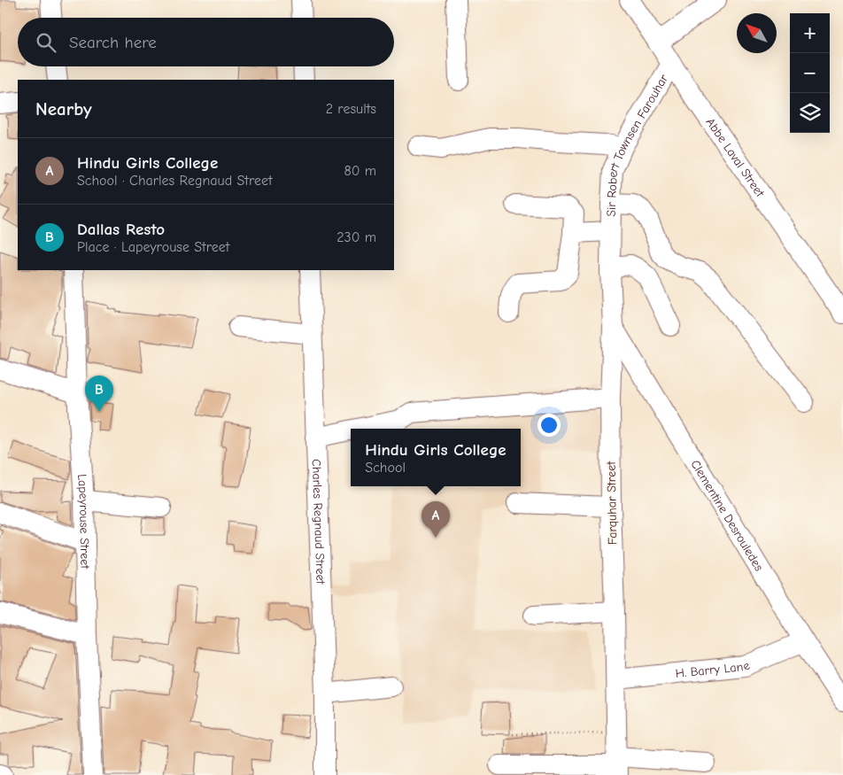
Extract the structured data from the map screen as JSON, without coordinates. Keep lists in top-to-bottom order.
{
  "streets": {
    "street": [
      "Sir Robert Townsen Farouhar",
      "Abbe Laval Street",
      "Farquhar Street",
      "Clementine Desrouledes",
      "Lapeyrouse Street",
      "Charles Regnaud Street",
      "H. Barry Lane"
    ]
  },
  "crossings": [
    ["Sir Robert Townsen Farouhar", "Abbe Laval Street"],
    ["Sir Robert Townsen Farouhar", "Farquhar Street"],
    ["Farquhar Street", "Clementine Desrouledes"],
    ["Farquhar Street", "H. Barry Lane"],
    ["Clementine Desrouledes", "H. Barry Lane"]
  ],
  "north": "top left",
  "page": {
    "map_buttons": ["+", "−"],
    "search": "Search here",
    "heading": ["Nearby", "2 results"],
    "list": [
      {
        "mark": "A",
        "name": "Hindu Girls College",
        "note": "School · Charles Regnaud Street",
        "value": "80 m"
      },
      {
        "mark": "B",
        "name": "Dallas Resto",
        "note": "Place · Lapeyrouse Street",
        "value": "230 m"
      }
    ],
    "pins": ["B", "A"],
    "popup": ["Hindu Girls College", "School"]
  }
}
